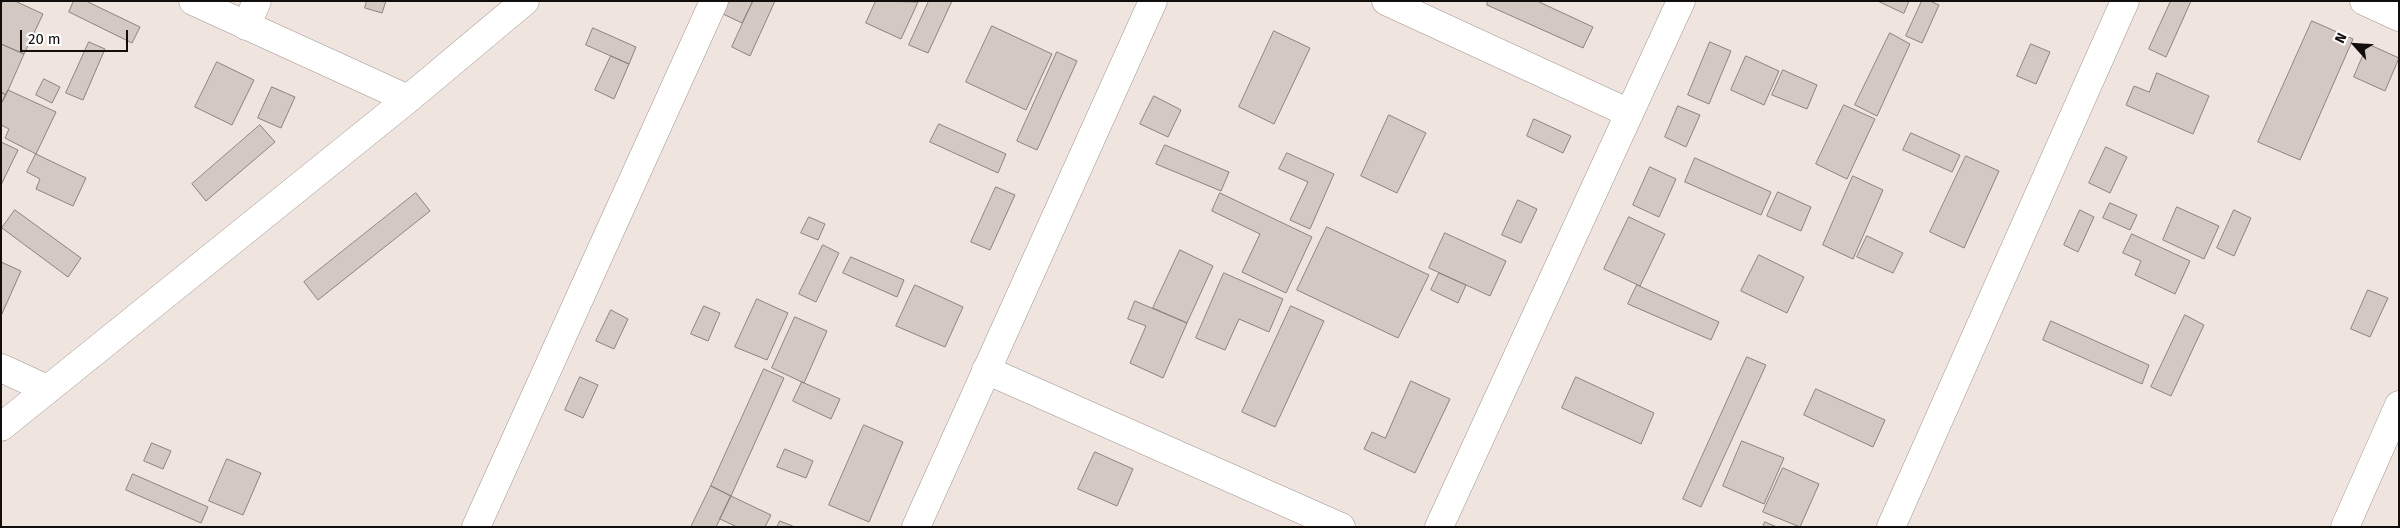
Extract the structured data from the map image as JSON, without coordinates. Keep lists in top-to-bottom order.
{
  "scale_bar": "20 m",
  "north": "top left"
}
